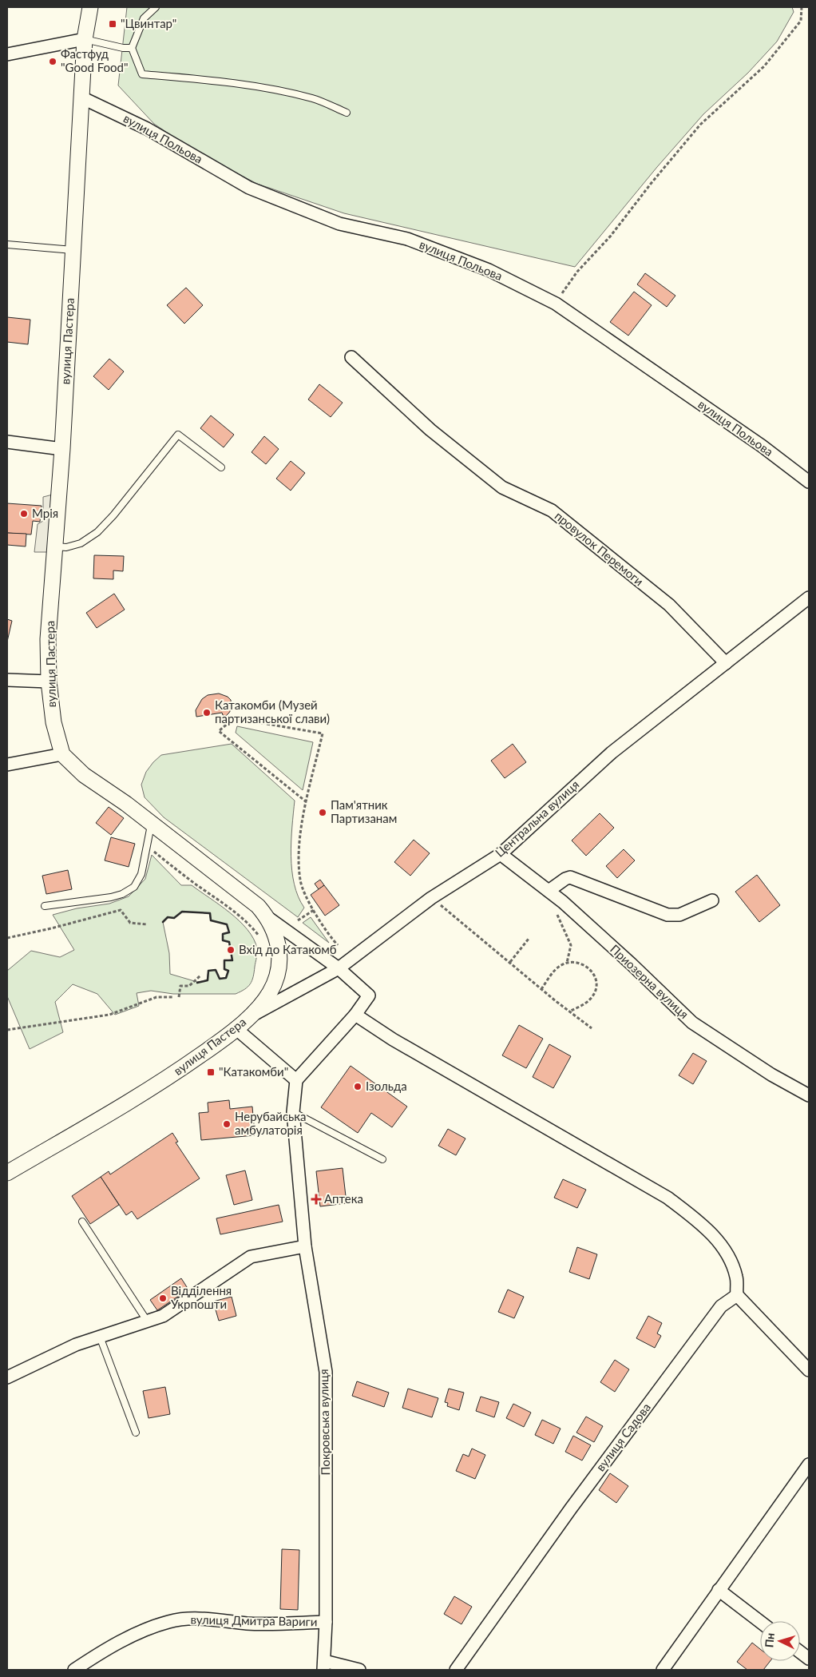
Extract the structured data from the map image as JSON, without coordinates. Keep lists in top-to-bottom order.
{
  "streets": {
    "street": [
      "вулиця Польова",
      "вулиця Пастера",
      "провулок Перемоги",
      "Центральна вулиця",
      "Приозерна вулиця",
      "Покровська вулиця",
      "вулиця Садова",
      "вулиця Дмитра Вариги"
    ]
  },
  "crossings": [
    ["вулиця Польова", "вулиця Пастера"],
    ["вулиця Пастера", "Центральна вулиця"],
    ["провулок Перемоги", "Центральна вулиця"],
    ["Центральна вулиця", "Приозерна вулиця"],
    ["Покровська вулиця", "вулиця Дмитра Вариги"]
  ],
  "places": {
    "transit": ["\"Цвинтар\"", "\"Катакомби\""],
    "other": [
      "Фастфуд \"Good Food\"",
      "Мрія",
      "Катакомби (Музей партизанської слави)",
      "Пам'ятник Партизанам",
      "Вхід до Катакомб",
      "Ізольда",
      "Нерубайська амбулаторія",
      "Відділення Укрпошти"
    ],
    "health": ["Аптека"]
  },
  "north": "left"
}
